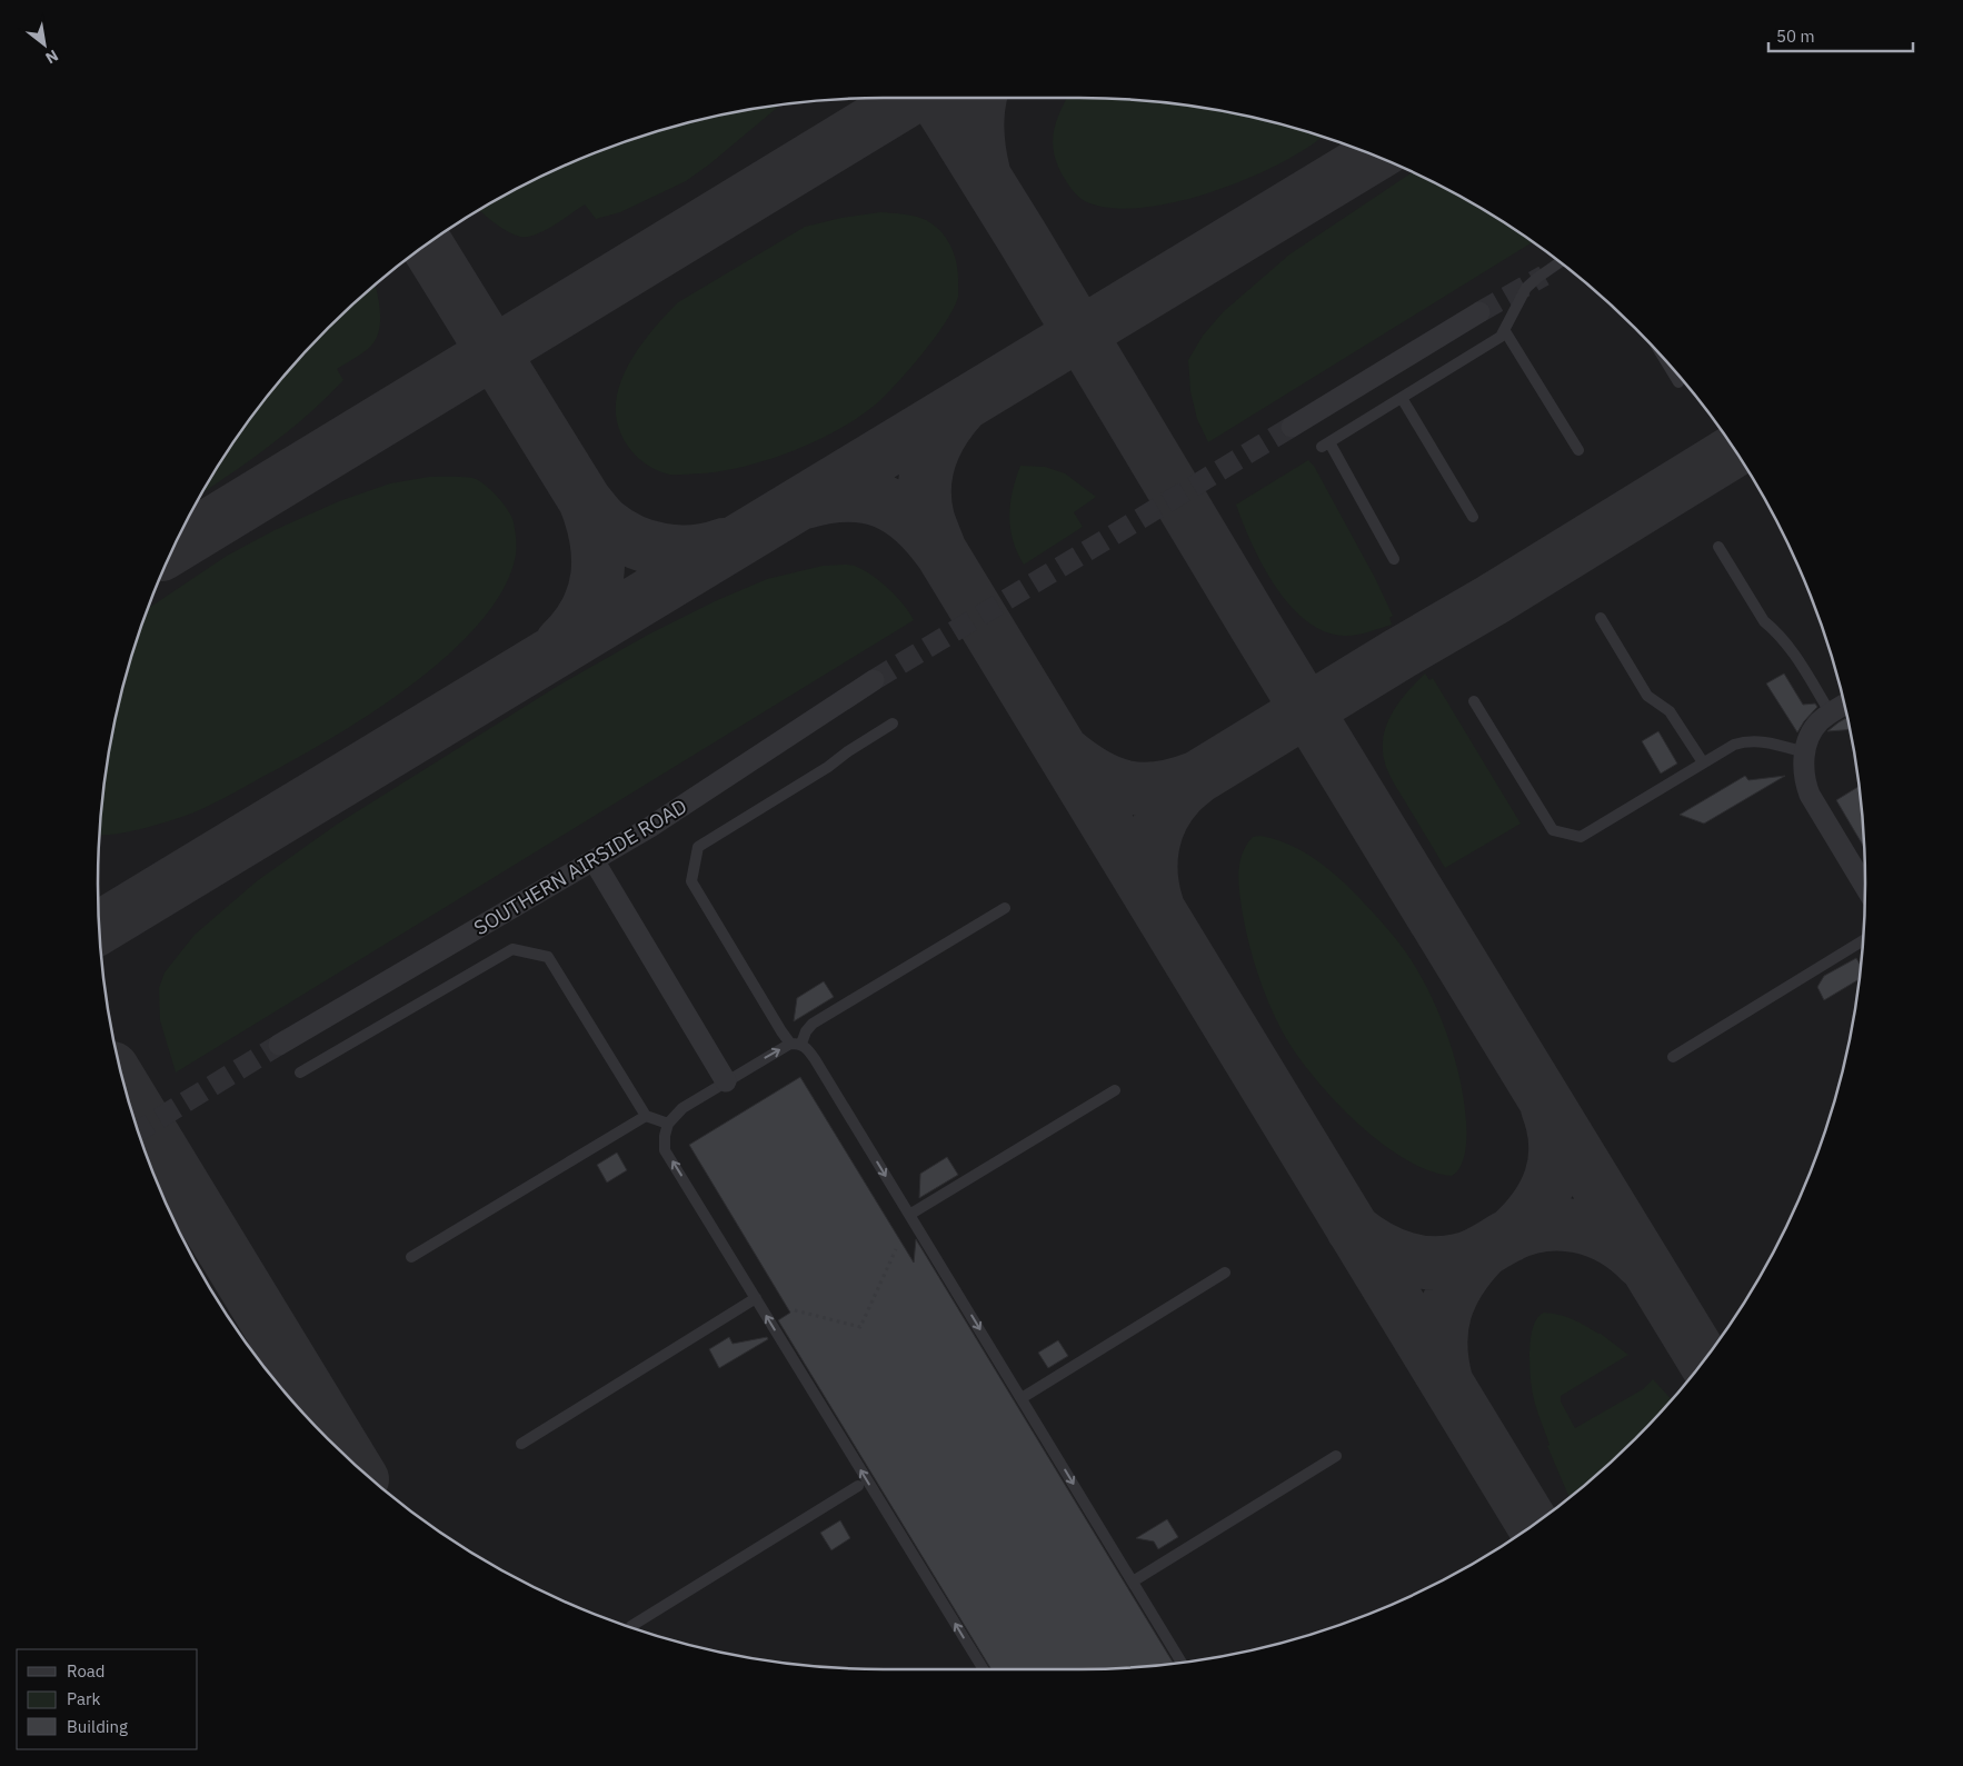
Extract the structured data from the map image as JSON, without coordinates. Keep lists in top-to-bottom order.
{
  "streets": {
    "street": ["SOUTHERN AIRSIDE ROAD"]
  },
  "legend": ["Road", "Park", "Building"],
  "scale_bar": "50 m",
  "north": "bottom right"
}
